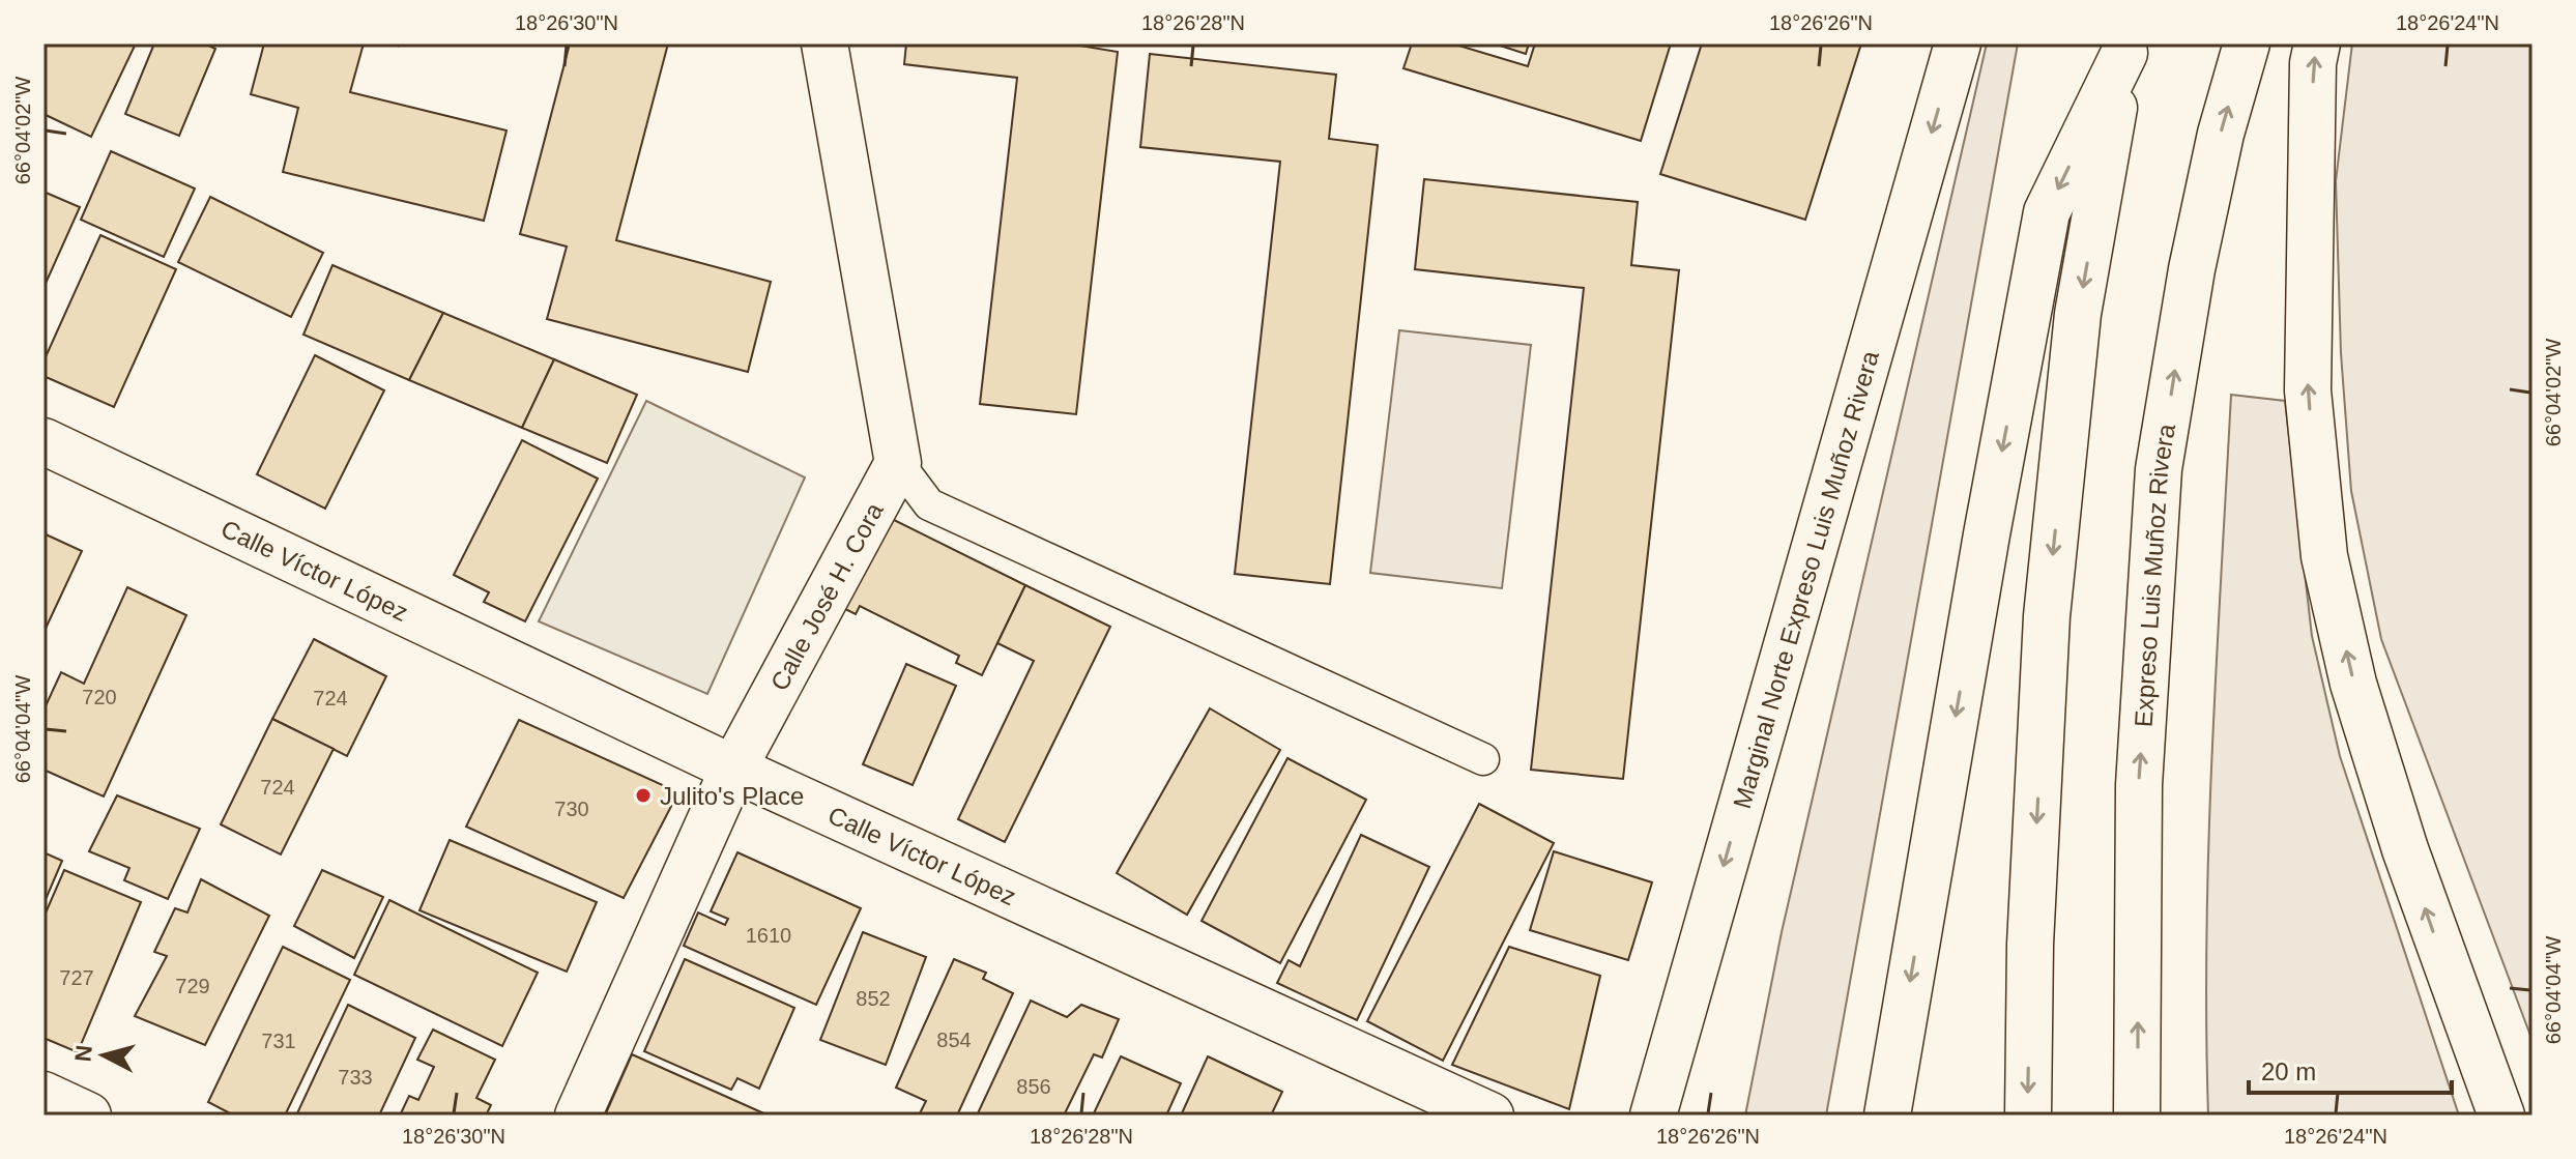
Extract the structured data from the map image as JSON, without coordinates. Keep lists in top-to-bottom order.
{
  "streets": {
    "main road": [
      "Calle Víctor López",
      "Expreso Luis Muñoz Rivera",
      "Marginal Norte Expreso Luis Muñoz Rivera",
      "Calle José H. Cora"
    ]
  },
  "crossings": [
    ["Calle Víctor López", "Calle José H. Cora"]
  ],
  "places": ["Julito's Place"],
  "house_numbers": [
    "720",
    "724",
    "724",
    "730",
    "1610",
    "727",
    "729",
    "852",
    "854",
    "731",
    "733",
    "856"
  ],
  "scale_bar": "20 m",
  "north": "left",
  "coordinates": [
    "18°26'30\"N",
    "18°26'28\"N",
    "18°26'26\"N",
    "18°26'24\"N",
    "66°04'02\"W",
    "66°04'04\"W"
  ]
}
